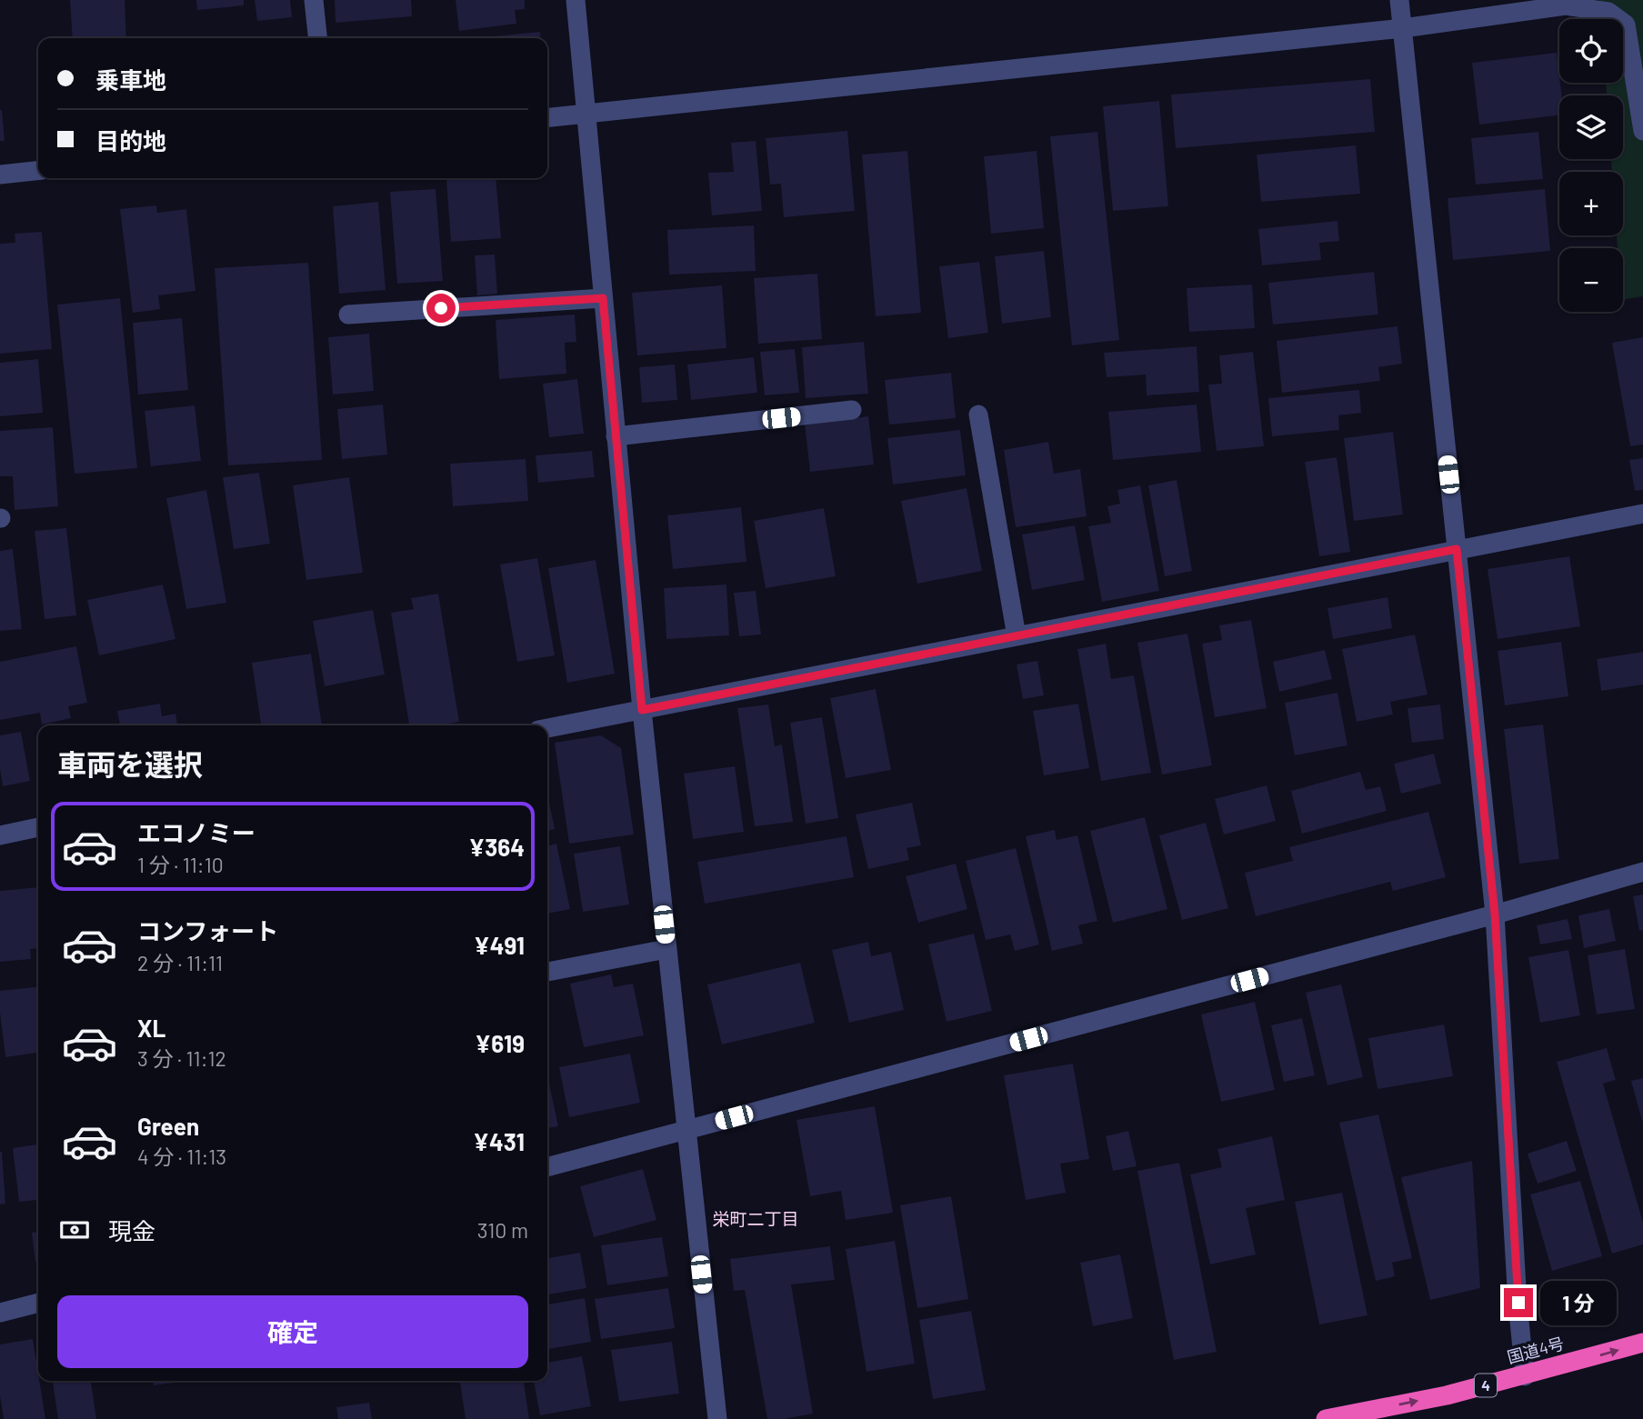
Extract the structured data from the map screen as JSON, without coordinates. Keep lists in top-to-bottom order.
{
  "streets": {
    "highway": ["国道4号", "4"]
  },
  "one_way": ["国道4号"],
  "districts": ["栄町二丁目"],
  "page": {
    "map_buttons": ["+", "−"],
    "banner": ["乗車地", "目的地"],
    "heading": "車両を選択",
    "list": [
      {
        "name": "エコノミー",
        "note": "1 分 · 11:10",
        "value": "¥364"
      },
      {
        "name": "コンフォート",
        "note": "2 分 · 11:11",
        "value": "¥491"
      },
      {
        "name": "XL",
        "note": "3 分 · 11:12",
        "value": "¥619"
      },
      {
        "name": "Green",
        "note": "4 分 · 11:13",
        "value": "¥431"
      }
    ],
    "pay": ["現金", "310 m"],
    "bubble": "1 分",
    "buttons": "確定"
  }
}
